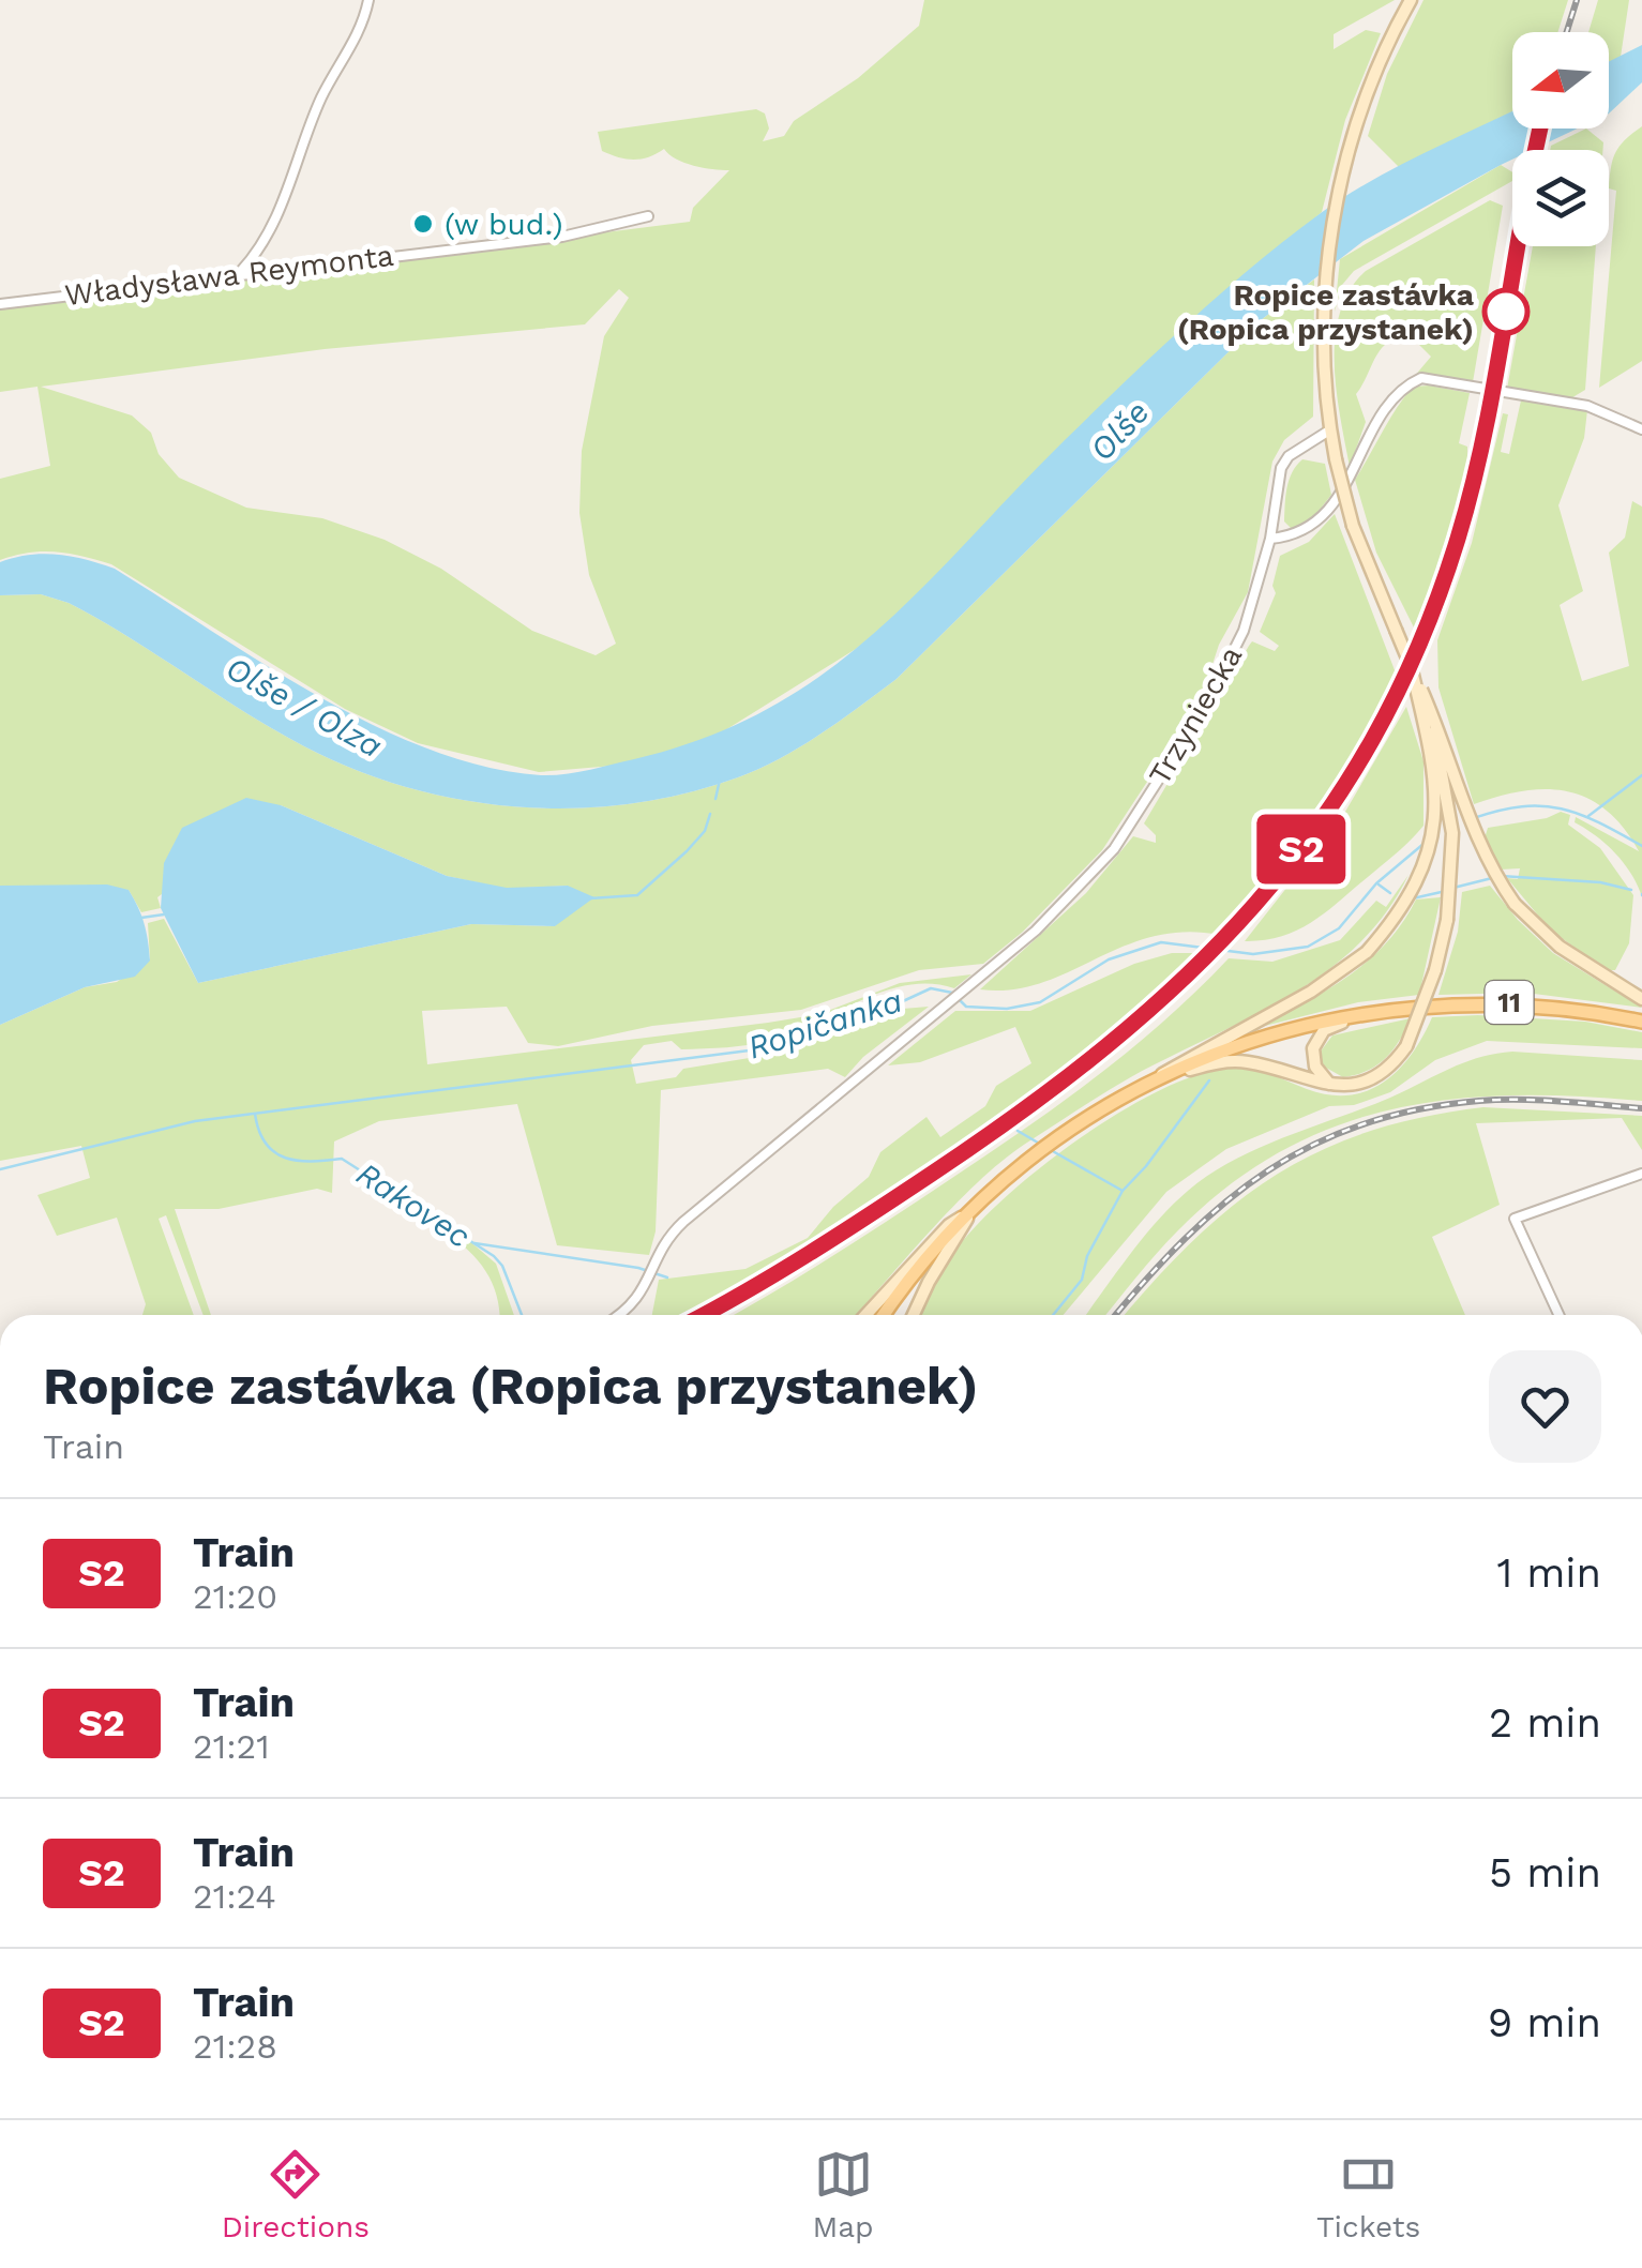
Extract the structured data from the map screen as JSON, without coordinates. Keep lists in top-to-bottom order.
{
  "streets": {
    "main road": ["11"],
    "street": ["Władysława Reymonta", "Trzyniecka"]
  },
  "water": [
    "Olše",
    "Olše / Olza",
    "Ropičanka",
    "Rakovec"
  ],
  "places": ["(w bud.)", "Ropice zastávka (Ropica przystanek)"],
  "north": "left",
  "page": {
    "on_map": "S2",
    "heading": ["Ropice zastávka (Ropica przystanek)", "Train"],
    "list": [
      {
        "mark": "S2",
        "name": "Train",
        "note": "21:20",
        "value": "1 min"
      },
      {
        "mark": "S2",
        "name": "Train",
        "note": "21:21",
        "value": "2 min"
      },
      {
        "mark": "S2",
        "name": "Train",
        "note": "21:24",
        "value": "5 min"
      },
      {
        "mark": "S2",
        "name": "Train",
        "note": "21:28",
        "value": "9 min"
      }
    ],
    "tabs": ["Directions", "Map", "Tickets"]
  }
}
